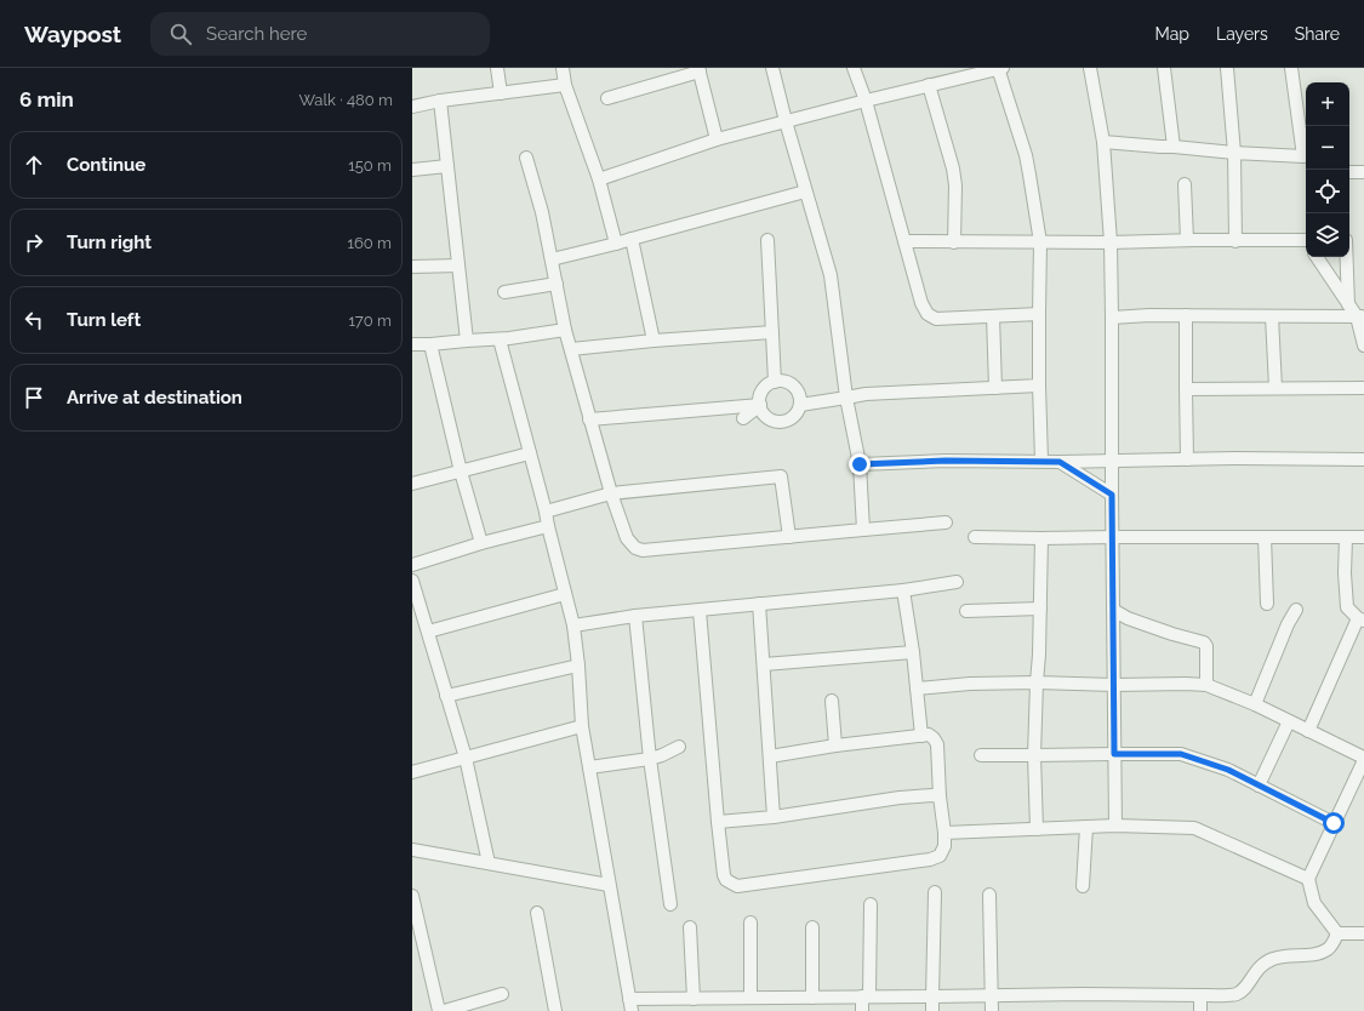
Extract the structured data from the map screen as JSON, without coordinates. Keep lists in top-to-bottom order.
{
  "page": {
    "header": "Waypost",
    "search": "Search here",
    "nav": ["Map", "Layers", "Share"],
    "heading": ["6 min", "Walk · 480 m"],
    "map_buttons": ["+", "−"],
    "list": [
      ["Continue", "150 m"],
      ["Turn right", "160 m"],
      ["Turn left", "170 m"],
      "Arrive at destination"
    ]
  }
}
